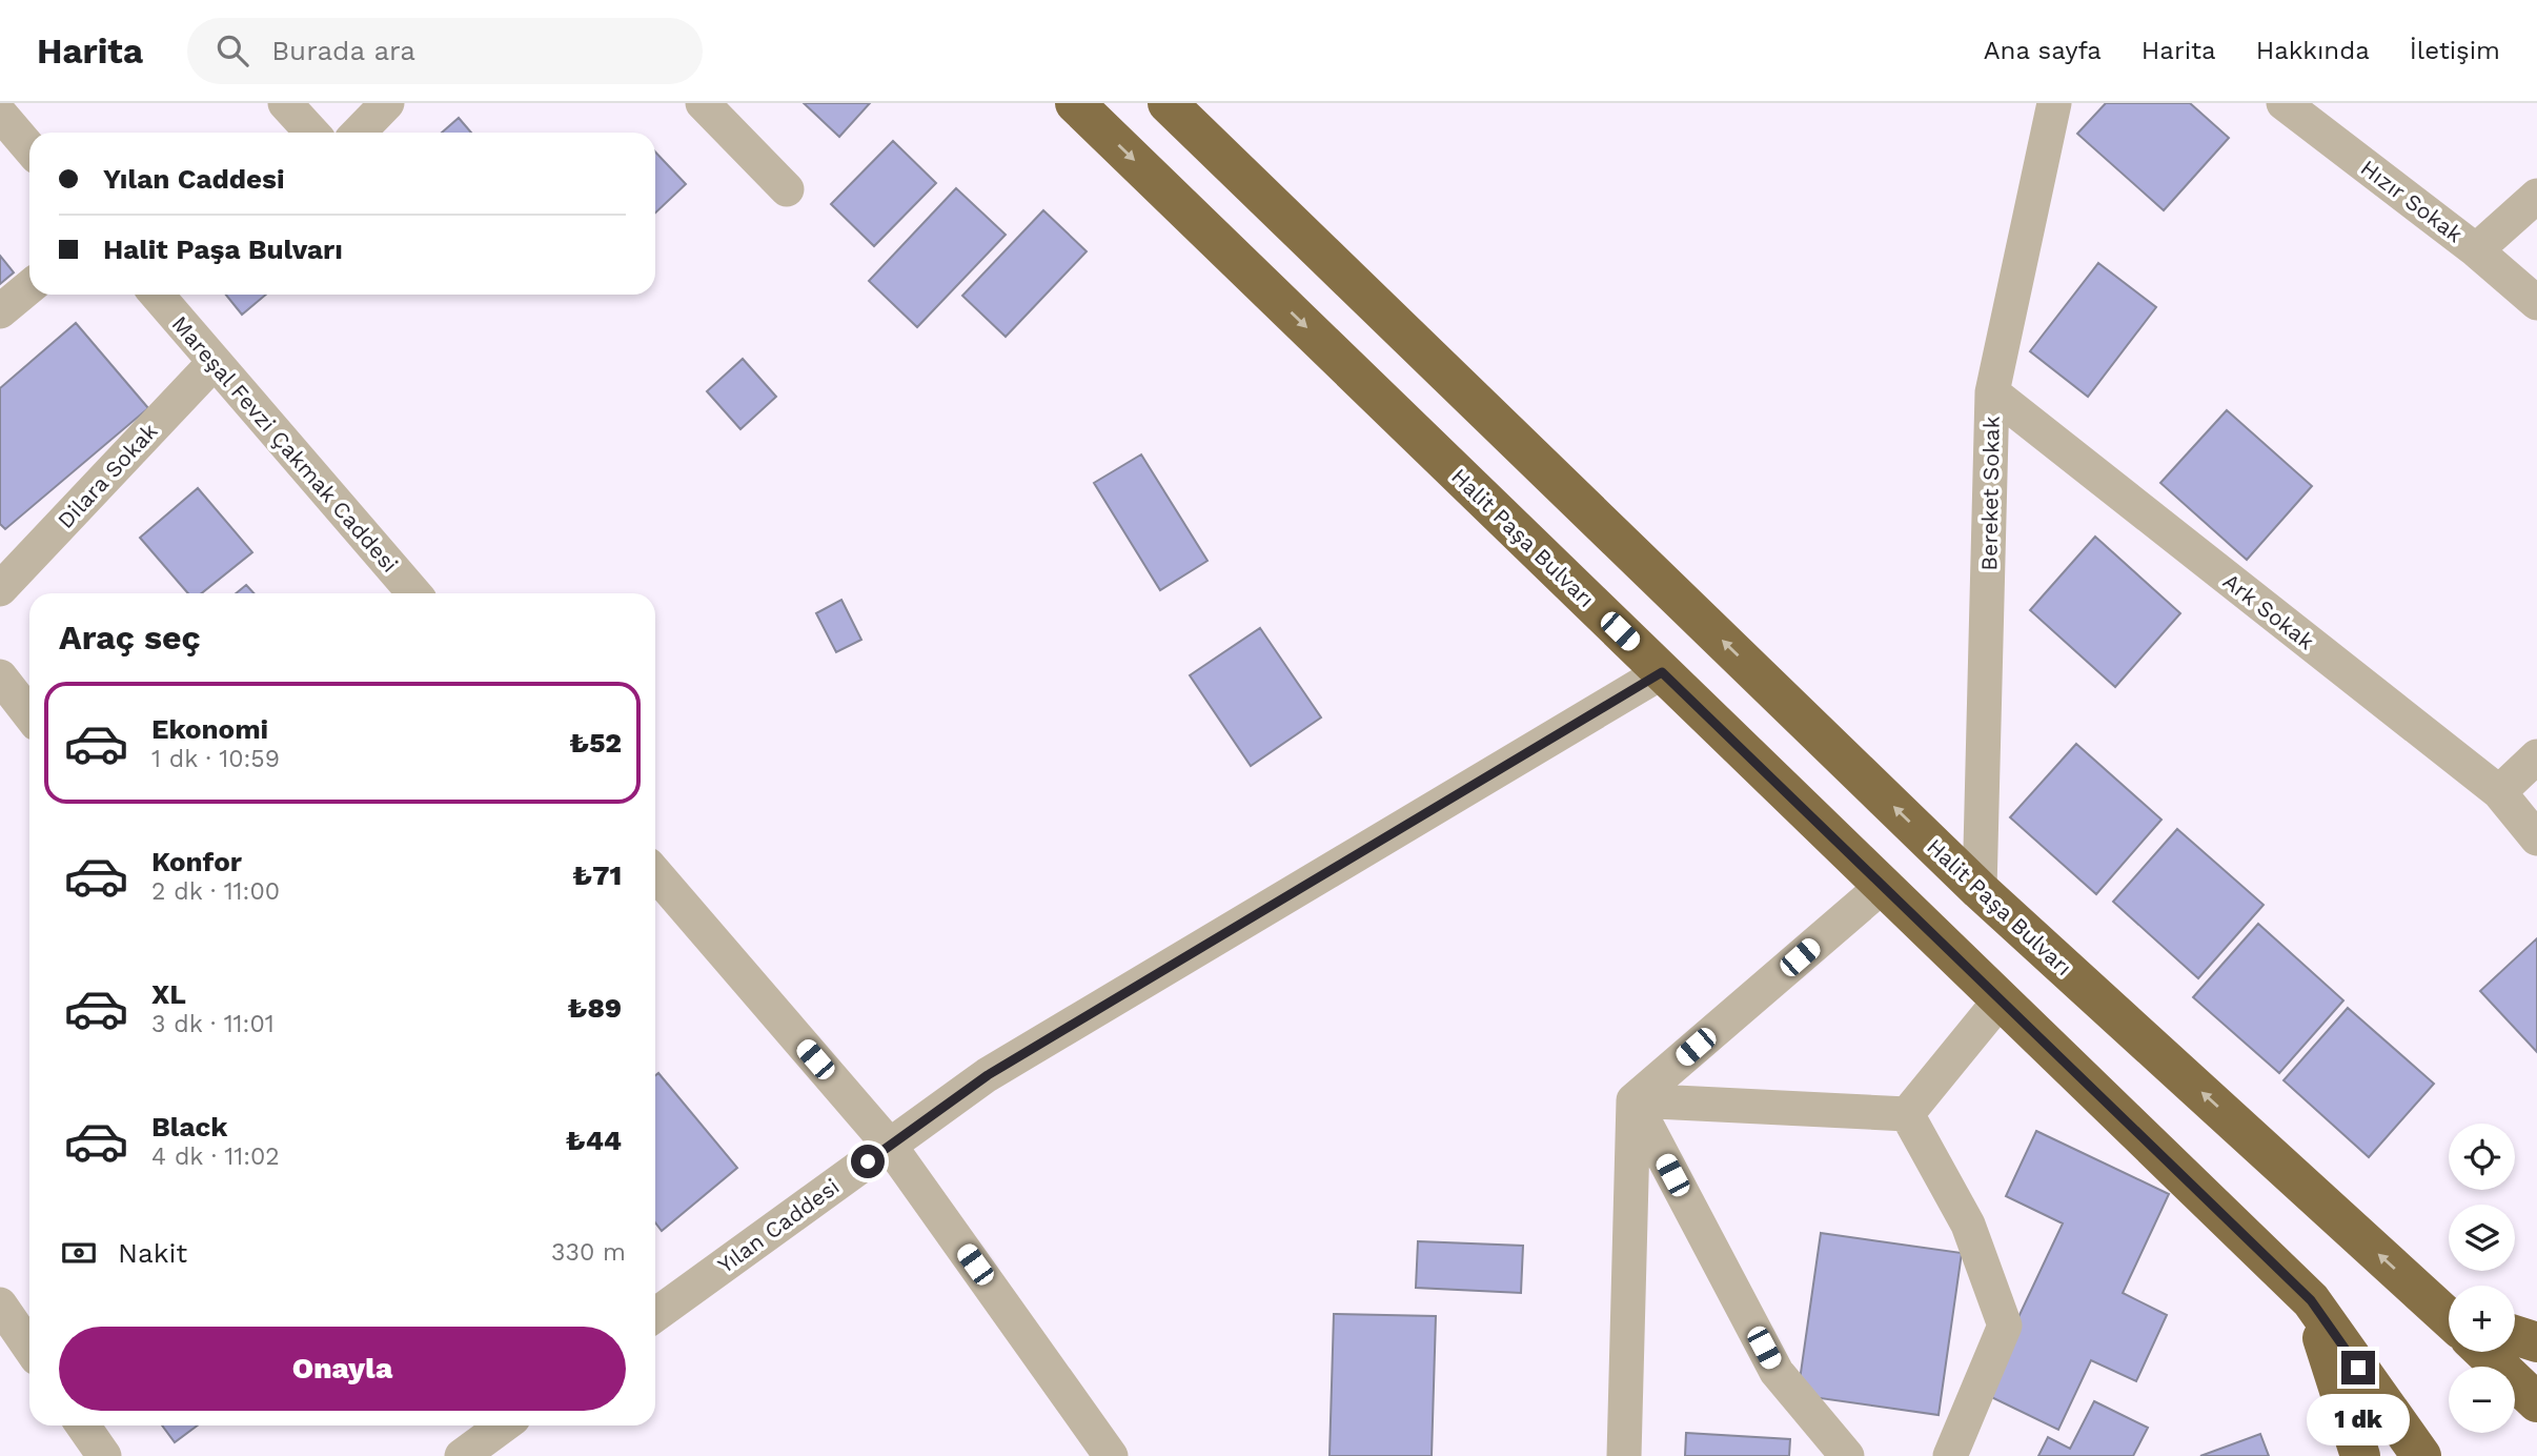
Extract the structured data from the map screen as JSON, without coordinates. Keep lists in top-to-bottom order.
{
  "streets": {
    "highway": ["Halit Paşa Bulvarı"],
    "street": [
      "Hızır Sokak",
      "Mareşal Fevzi Çakmak Caddesi",
      "Dilara Sokak",
      "Bereket Sokak",
      "Ark Sokak",
      "Yılan Caddesi"
    ]
  },
  "crossings": [
    ["Mareşal Fevzi Çakmak Caddesi", "Dilara Sokak"],
    ["Bereket Sokak", "Halit Paşa Bulvarı"],
    ["Bereket Sokak", "Ark Sokak"],
    ["Halit Paşa Bulvarı", "Yılan Caddesi"]
  ],
  "page": {
    "header": "Harita",
    "search": "Burada ara",
    "nav": [
      "Ana sayfa",
      "Harita",
      "Hakkında",
      "İletişim"
    ],
    "banner": ["Yılan Caddesi", "Halit Paşa Bulvarı"],
    "heading": "Araç seç",
    "list": [
      {
        "name": "Ekonomi",
        "note": "1 dk · 10:59",
        "value": "₺52"
      },
      {
        "name": "Konfor",
        "note": "2 dk · 11:00",
        "value": "₺71"
      },
      {
        "name": "XL",
        "note": "3 dk · 11:01",
        "value": "₺89"
      },
      {
        "name": "Black",
        "note": "4 dk · 11:02",
        "value": "₺44"
      }
    ],
    "map_buttons": ["+", "−"],
    "pay": ["Nakit", "330 m"],
    "buttons": "Onayla",
    "bubble": "1 dk"
  }
}
